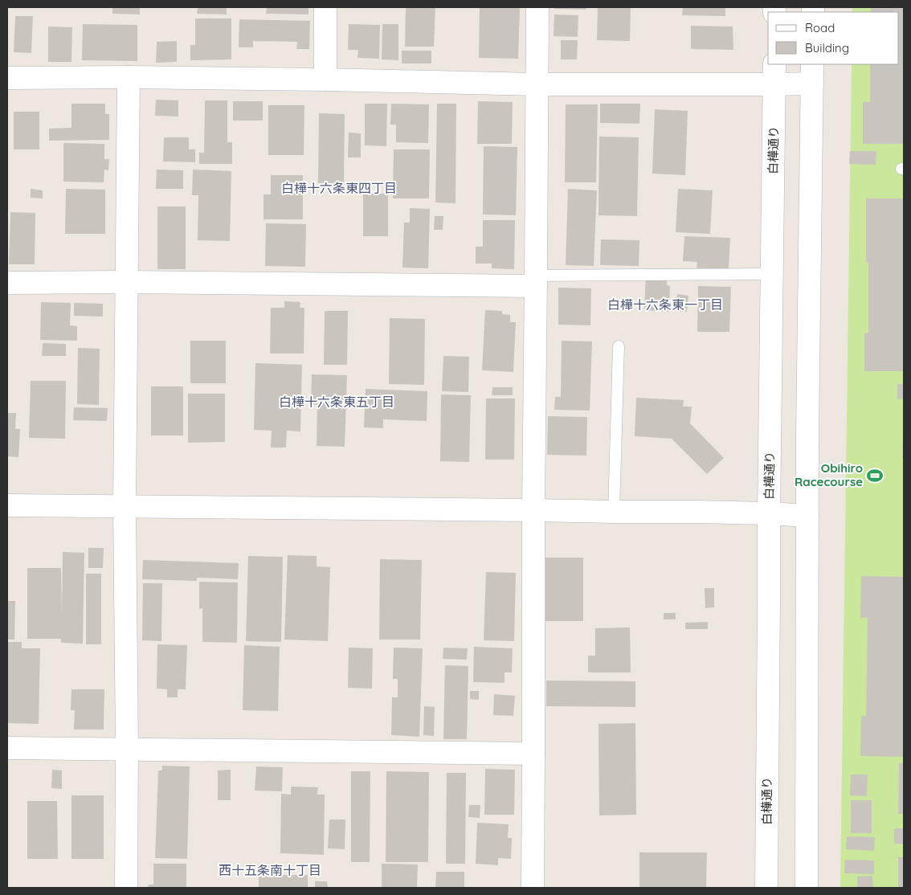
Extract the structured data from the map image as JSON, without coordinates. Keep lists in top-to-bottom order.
{
  "streets": {
    "street": ["白樺通り"]
  },
  "districts": [
    "白樺十六条東四丁目",
    "白樺十六条東一丁目",
    "白樺十六条東五丁目",
    "西十五条南十丁目"
  ],
  "places": {
    "sports": ["Obihiro Racecourse"]
  },
  "legend": ["Road", "Building"]
}
